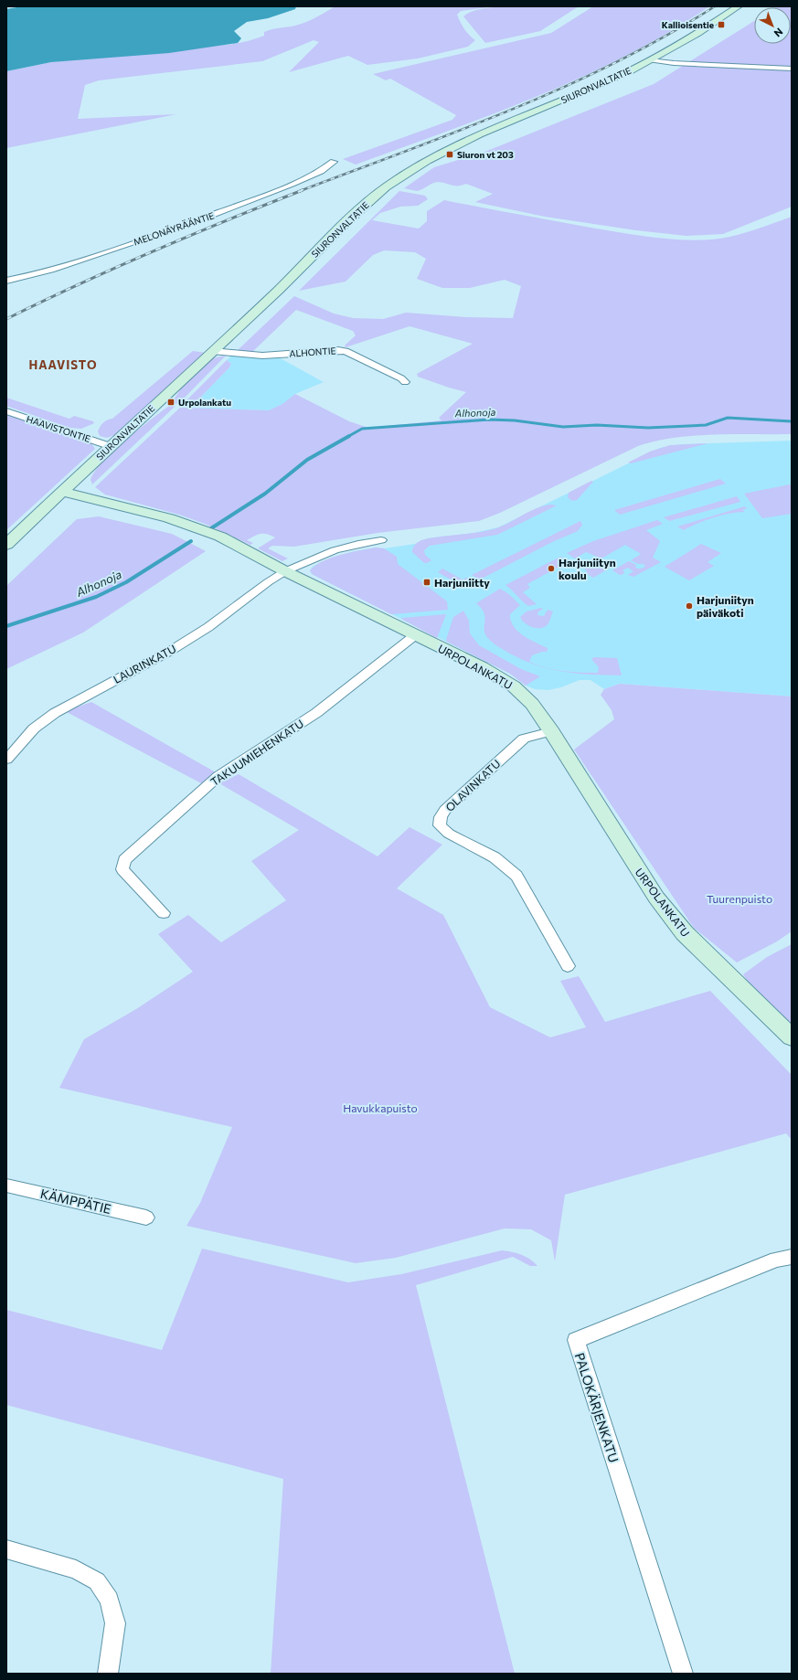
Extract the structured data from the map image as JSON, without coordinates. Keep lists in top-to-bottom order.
{
  "streets": {
    "street": [
      "SIURONVALTATIE",
      "MELONÄYRÄÄNTIE",
      "ALHONTIE",
      "HAAVISTONTIE",
      "LAURINKATU",
      "URPOLANKATU",
      "TAKUUMIEHENKATU",
      "OLAVINKATU",
      "KÄMPPÄTIE",
      "PALOKÄRJENKATU"
    ]
  },
  "crossings": [
    ["SIURONVALTATIE", "ALHONTIE"],
    ["SIURONVALTATIE", "HAAVISTONTIE"],
    ["SIURONVALTATIE", "URPOLANKATU"],
    ["LAURINKATU", "URPOLANKATU"],
    ["URPOLANKATU", "TAKUUMIEHENKATU"],
    ["URPOLANKATU", "OLAVINKATU"]
  ],
  "districts": ["HAAVISTO"],
  "water": ["Alhonoja"],
  "parks": ["Tuurenpuisto", "Havukkapuisto"],
  "places": {
    "transit": [
      "Kallioisentie",
      "Siuron vt 203",
      "Urpolankatu",
      "Harjuniitty"
    ],
    "other": ["Harjuniityn koulu", "Harjuniityn päiväkoti"]
  },
  "north": "bottom right"
}
